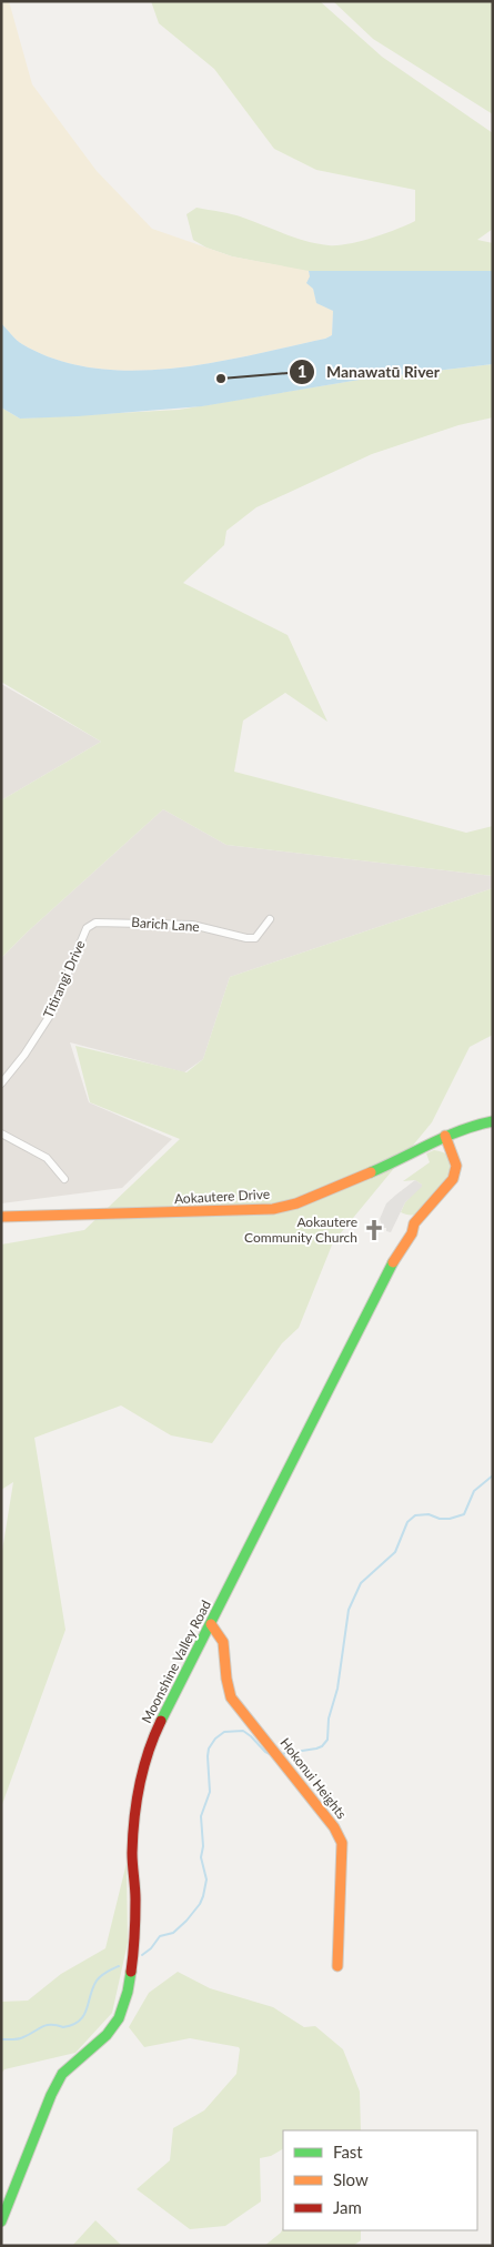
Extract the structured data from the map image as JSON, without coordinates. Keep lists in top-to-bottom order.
{
  "streets": {
    "main road": ["Aokautere Drive", "Moonshine Valley Road", "Hokonui Heights"],
    "street": ["Barich Lane", "Titirangi Drive"]
  },
  "crossings": [
    ["Barich Lane", "Titirangi Drive"],
    ["Aokautere Drive", "Moonshine Valley Road"],
    ["Moonshine Valley Road", "Hokonui Heights"]
  ],
  "places": {
    "other": ["Manawatū River"],
    "church": ["Aokautere Community Church"]
  },
  "legend": ["Fast", "Slow", "Jam"]
}
